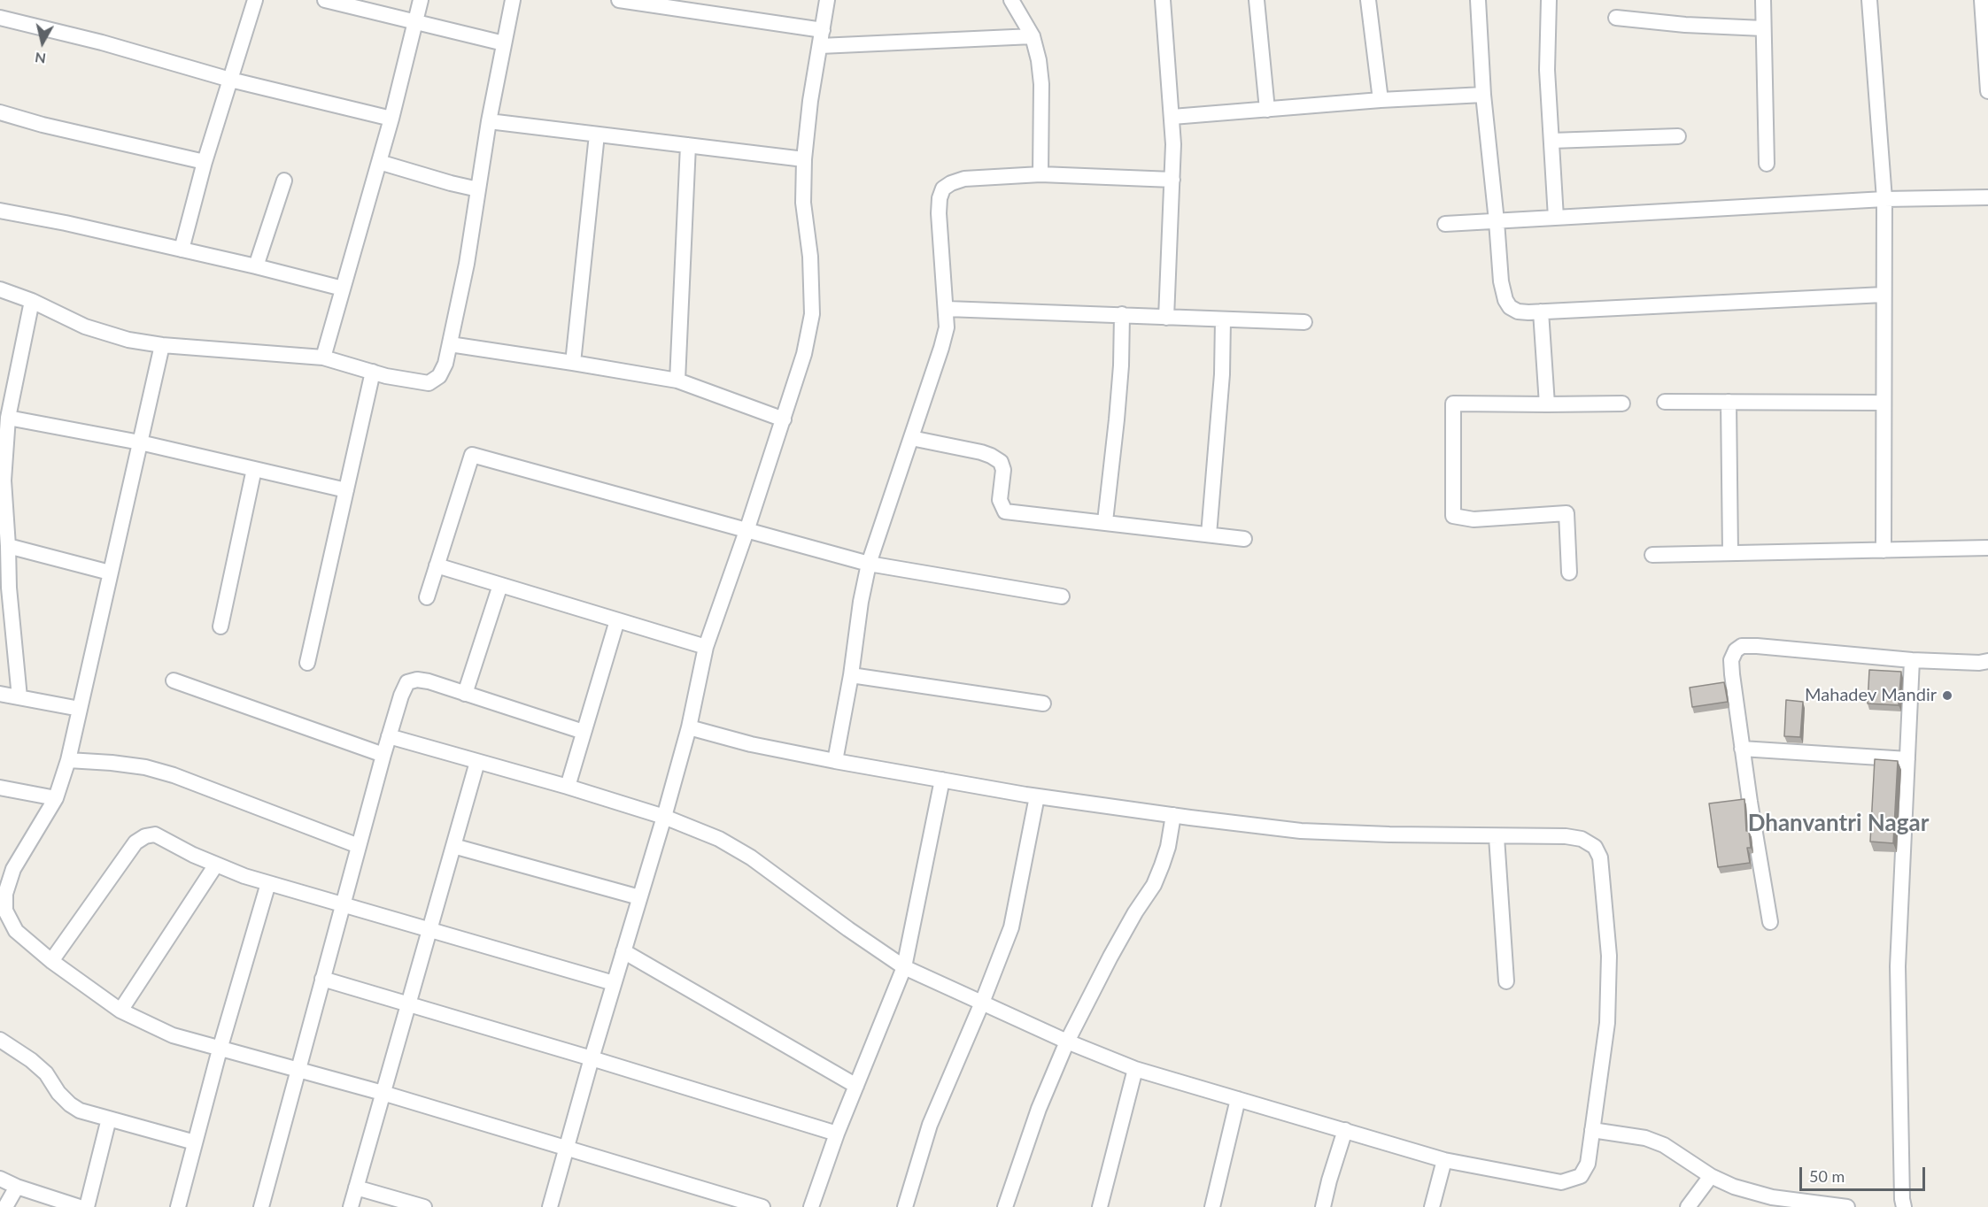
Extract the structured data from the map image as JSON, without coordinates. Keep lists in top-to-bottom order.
{
  "districts": ["Dhanvantri Nagar"],
  "places": ["Mahadev Mandir"],
  "scale_bar": "50 m",
  "north": "bottom"
}
